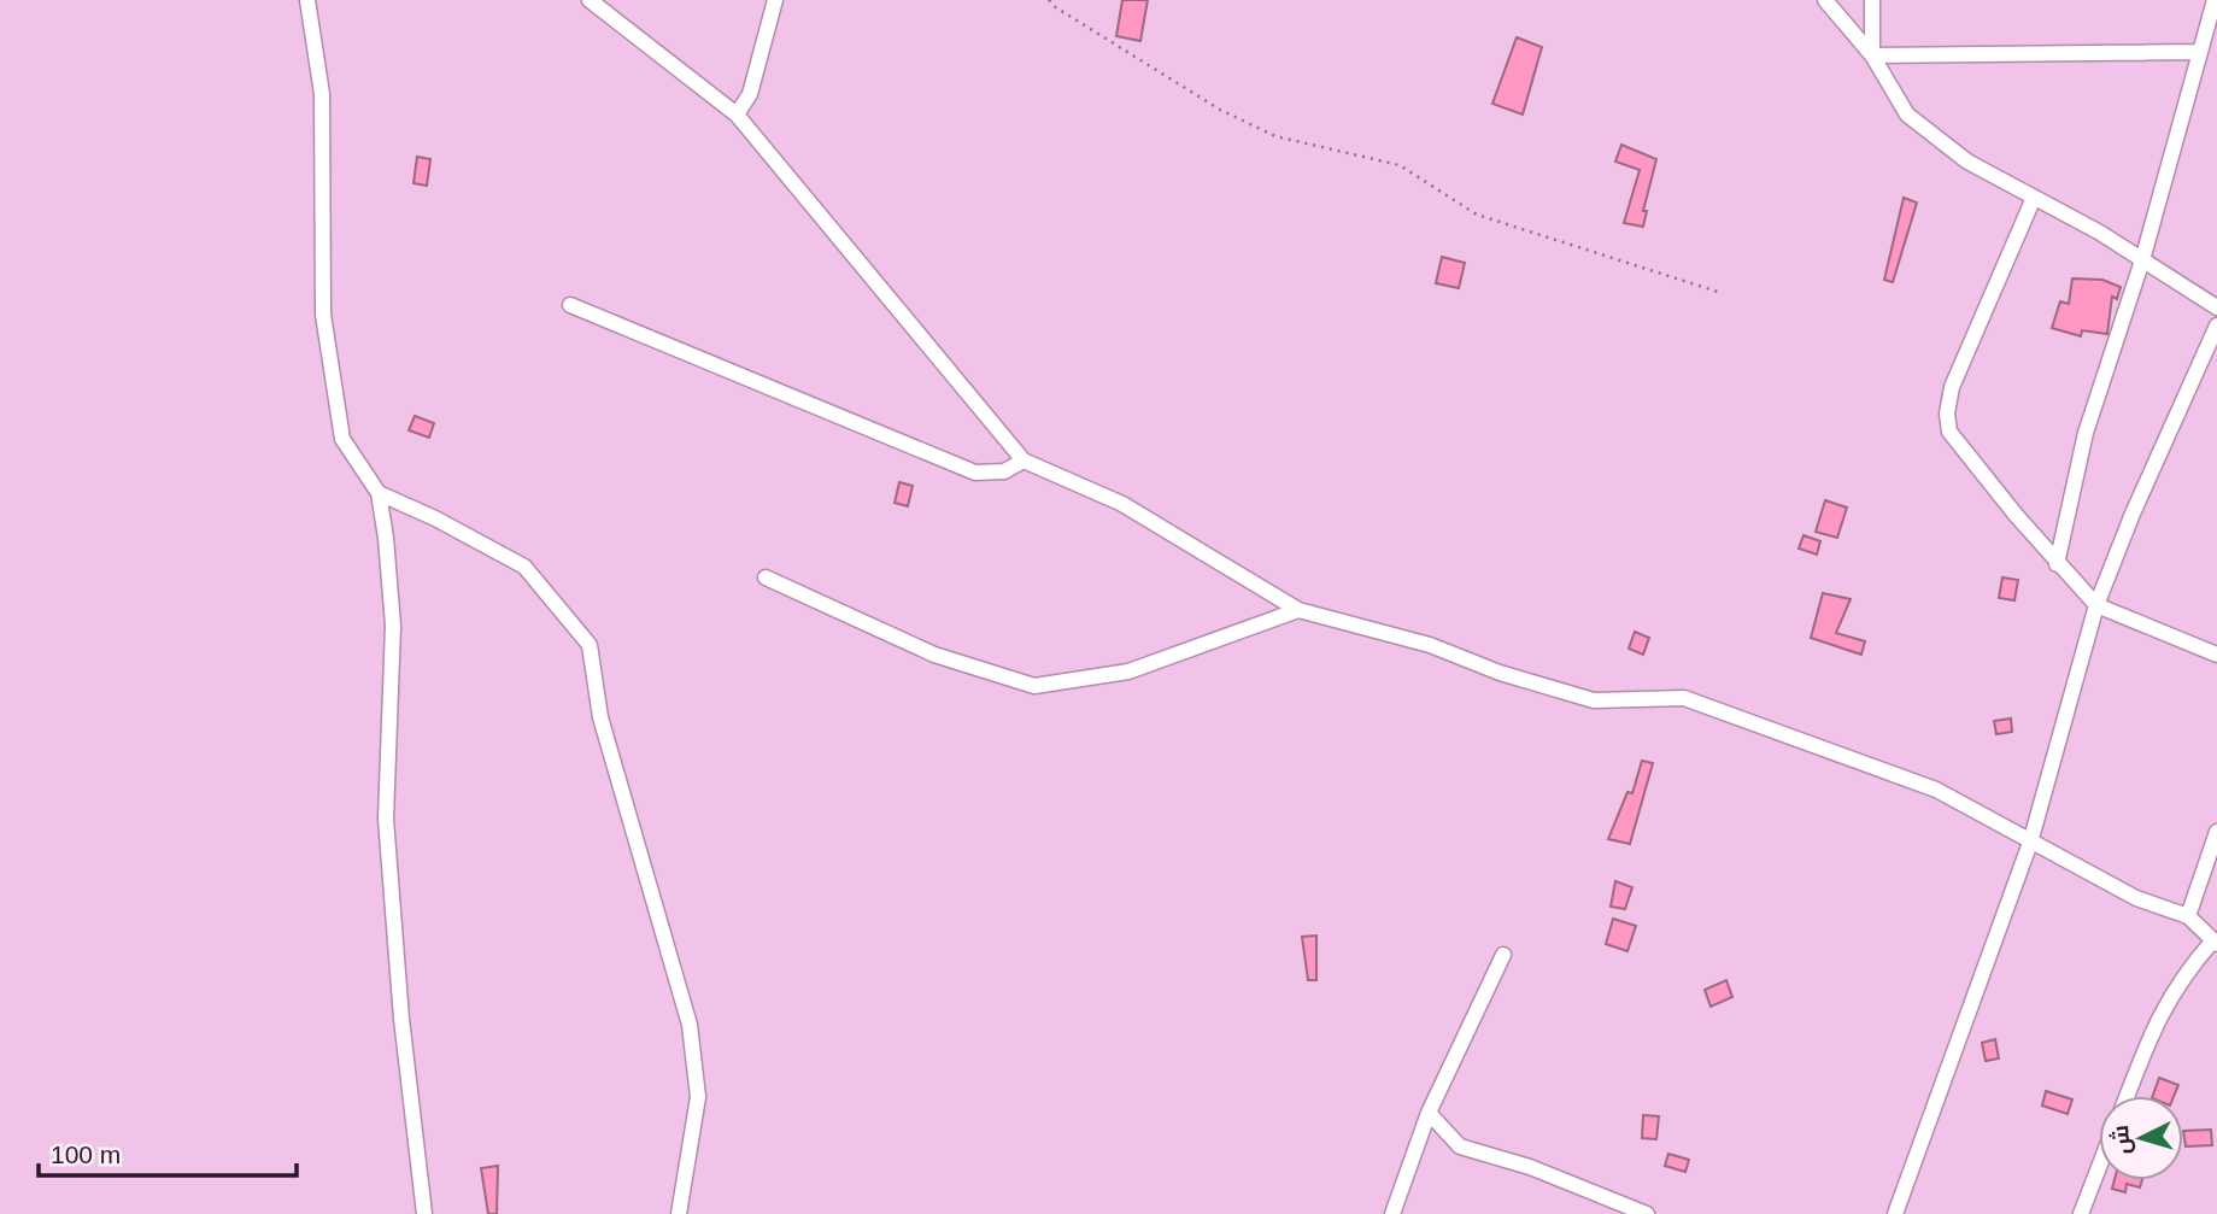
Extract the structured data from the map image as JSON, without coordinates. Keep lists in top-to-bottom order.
{
  "scale_bar": "100 m",
  "north": "left"
}
